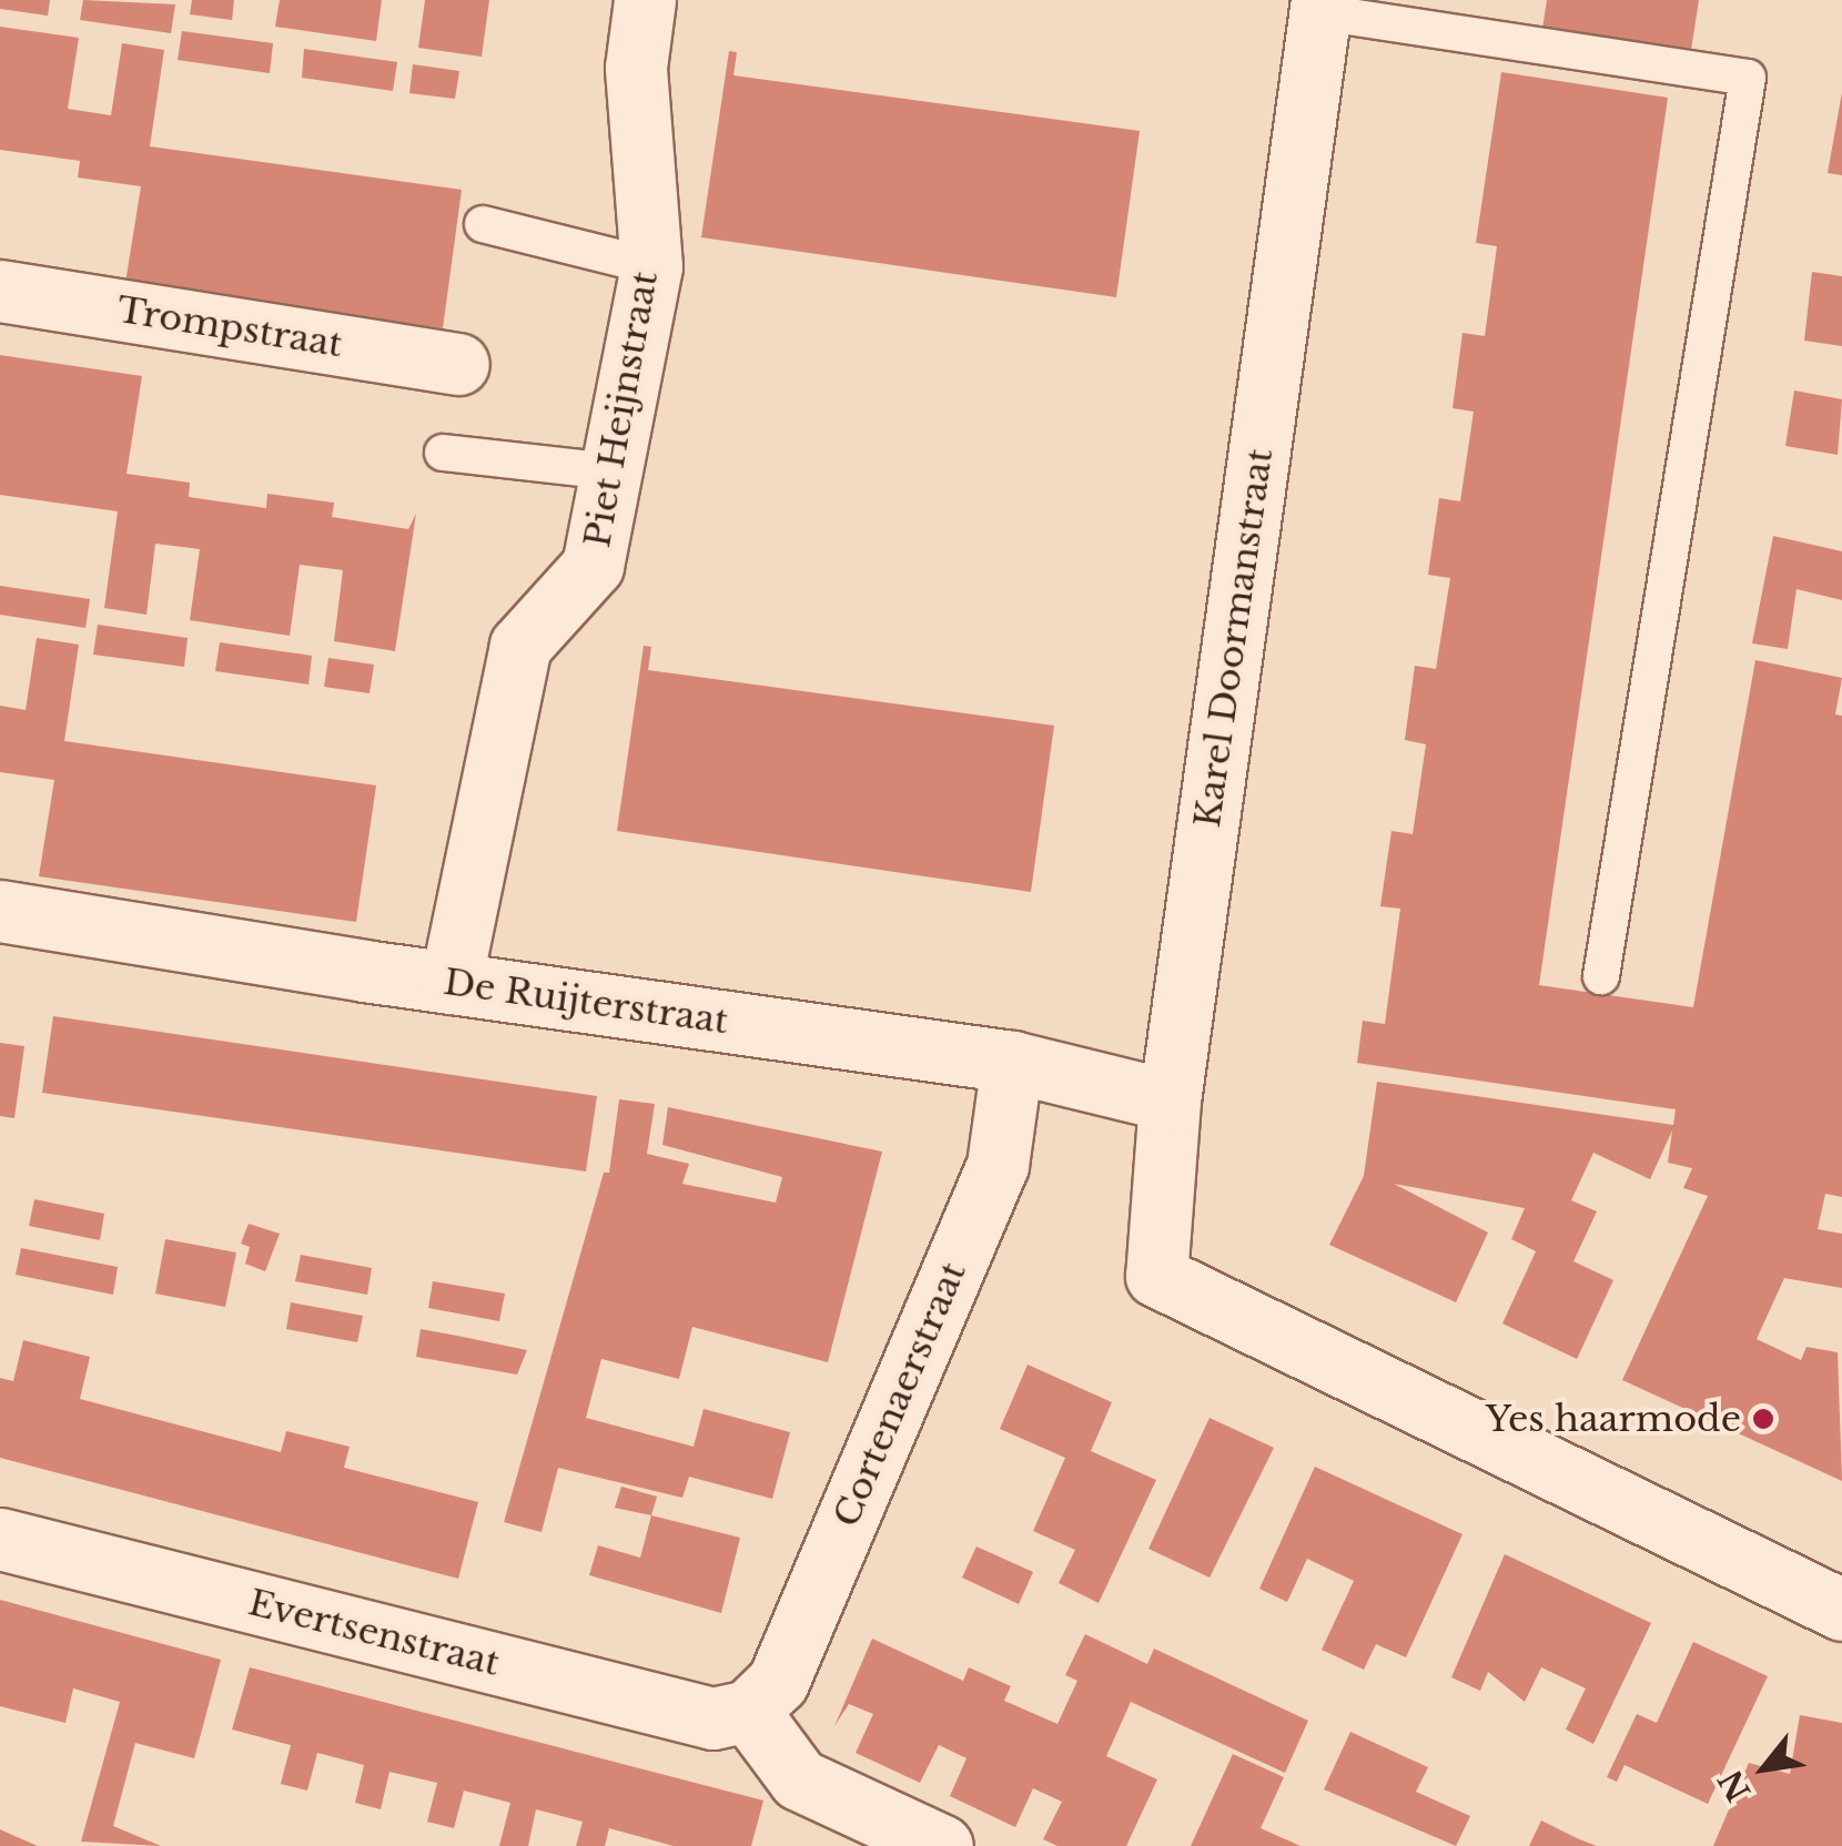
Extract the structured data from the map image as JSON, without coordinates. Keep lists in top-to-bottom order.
{
  "streets": {
    "street": [
      "Trompstraat",
      "Piet Heijnstraat",
      "Karel Doormanstraat",
      "De Ruijterstraat",
      "Cortenaerstraat",
      "Evertsenstraat"
    ]
  },
  "crossings": [
    ["Piet Heijnstraat", "De Ruijterstraat"],
    ["Karel Doormanstraat", "De Ruijterstraat"],
    ["De Ruijterstraat", "Cortenaerstraat"],
    ["Cortenaerstraat", "Evertsenstraat"]
  ],
  "places": ["Yes haarmode"],
  "north": "bottom left"
}
